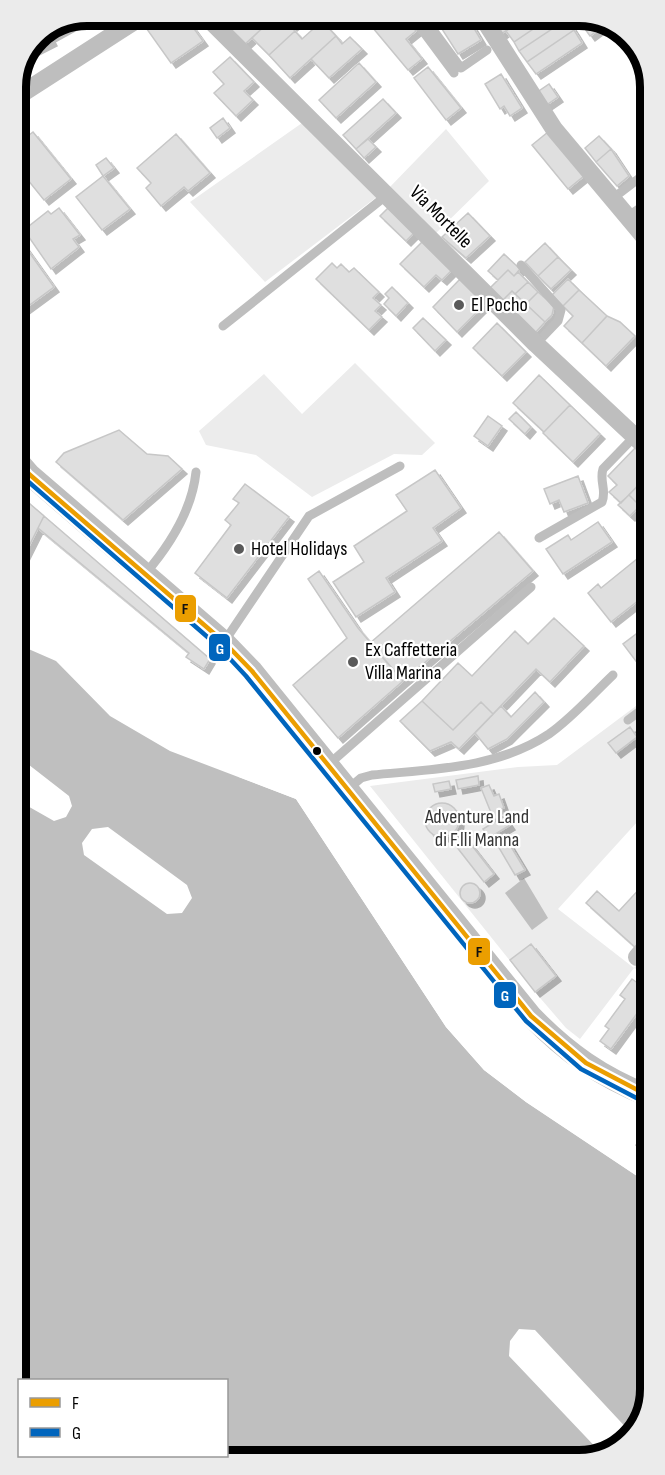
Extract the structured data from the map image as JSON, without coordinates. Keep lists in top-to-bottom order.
{
  "streets": {
    "street": ["Via Mortelle"]
  },
  "parks": ["Adventure Land di F.lli Manna"],
  "places": ["El Pocho", "Hotel Holidays", "Ex Caffetteria Villa Marina"],
  "lines": ["transit line F", "transit line G"],
  "legend": ["F", "G"]
}
